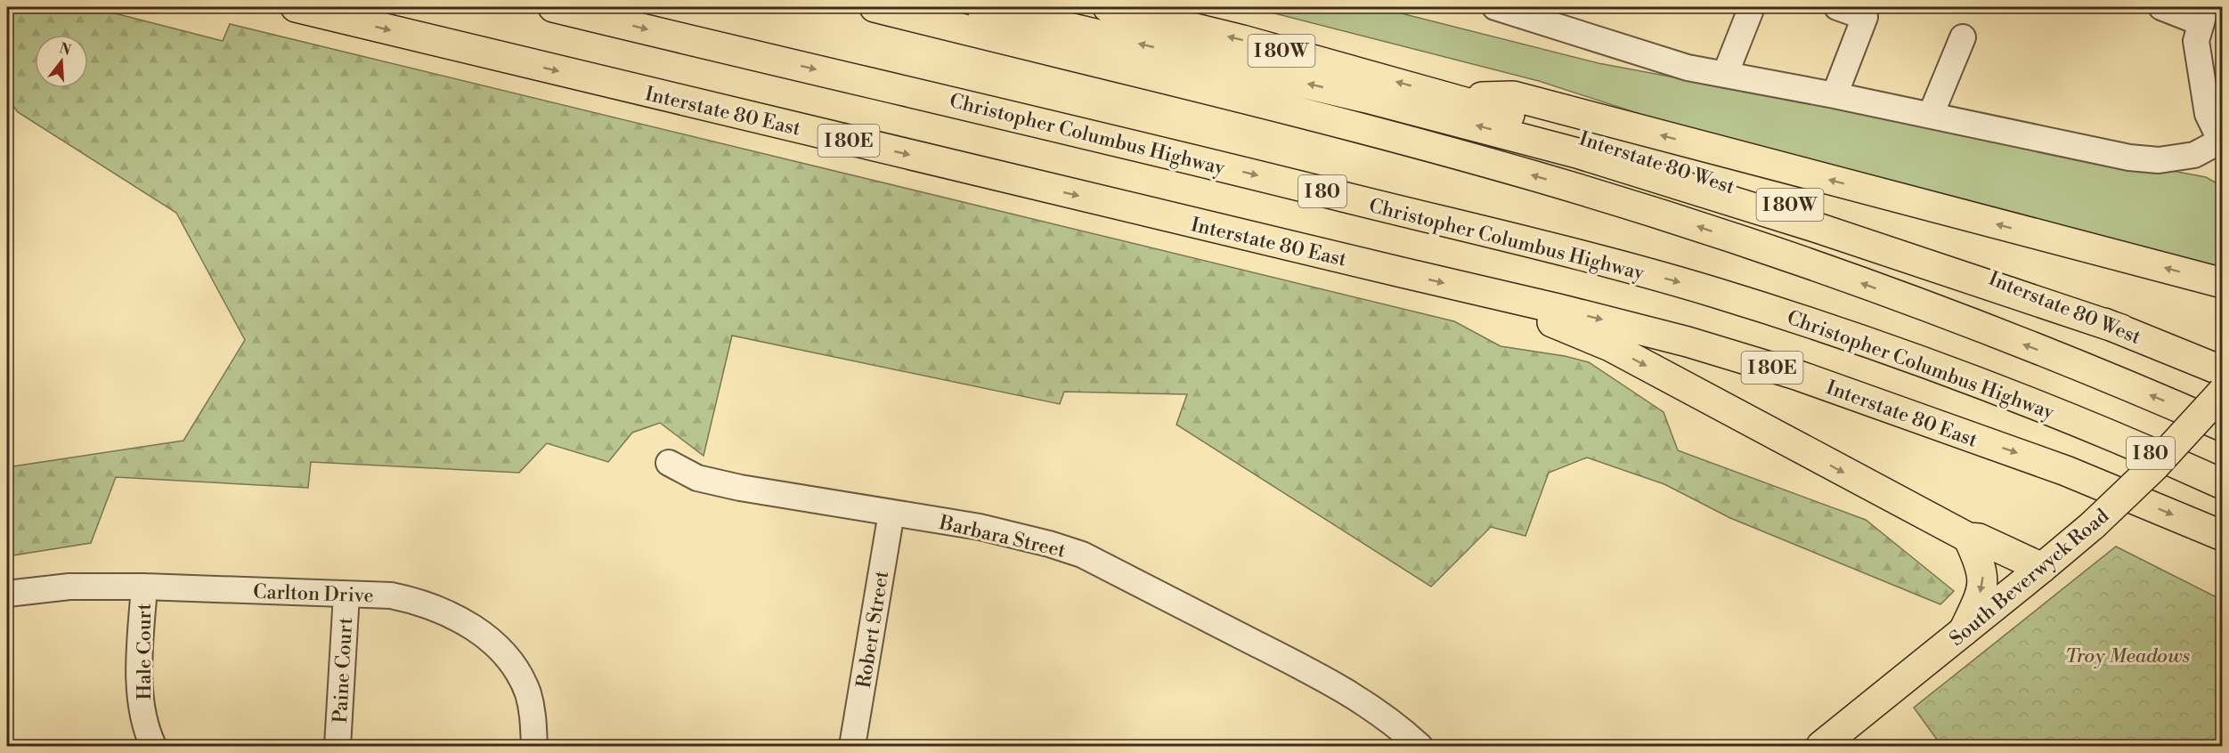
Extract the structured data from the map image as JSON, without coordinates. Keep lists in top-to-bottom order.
{
  "streets": {
    "main road": [
      "I 80W",
      "Interstate 80 East",
      "Christopher Columbus Highway",
      "I 80E",
      "Interstate 80 West",
      "I 80",
      "South Beverwyck Road"
    ],
    "street": [
      "Barbara Street",
      "Carlton Drive",
      "Robert Street",
      "Hale Court",
      "Paine Court"
    ]
  },
  "crossings": [
    ["Barbara Street", "Robert Street"],
    ["Carlton Drive", "Hale Court"],
    ["Carlton Drive", "Paine Court"]
  ],
  "parks": ["Troy Meadows"],
  "north": "top"
}
